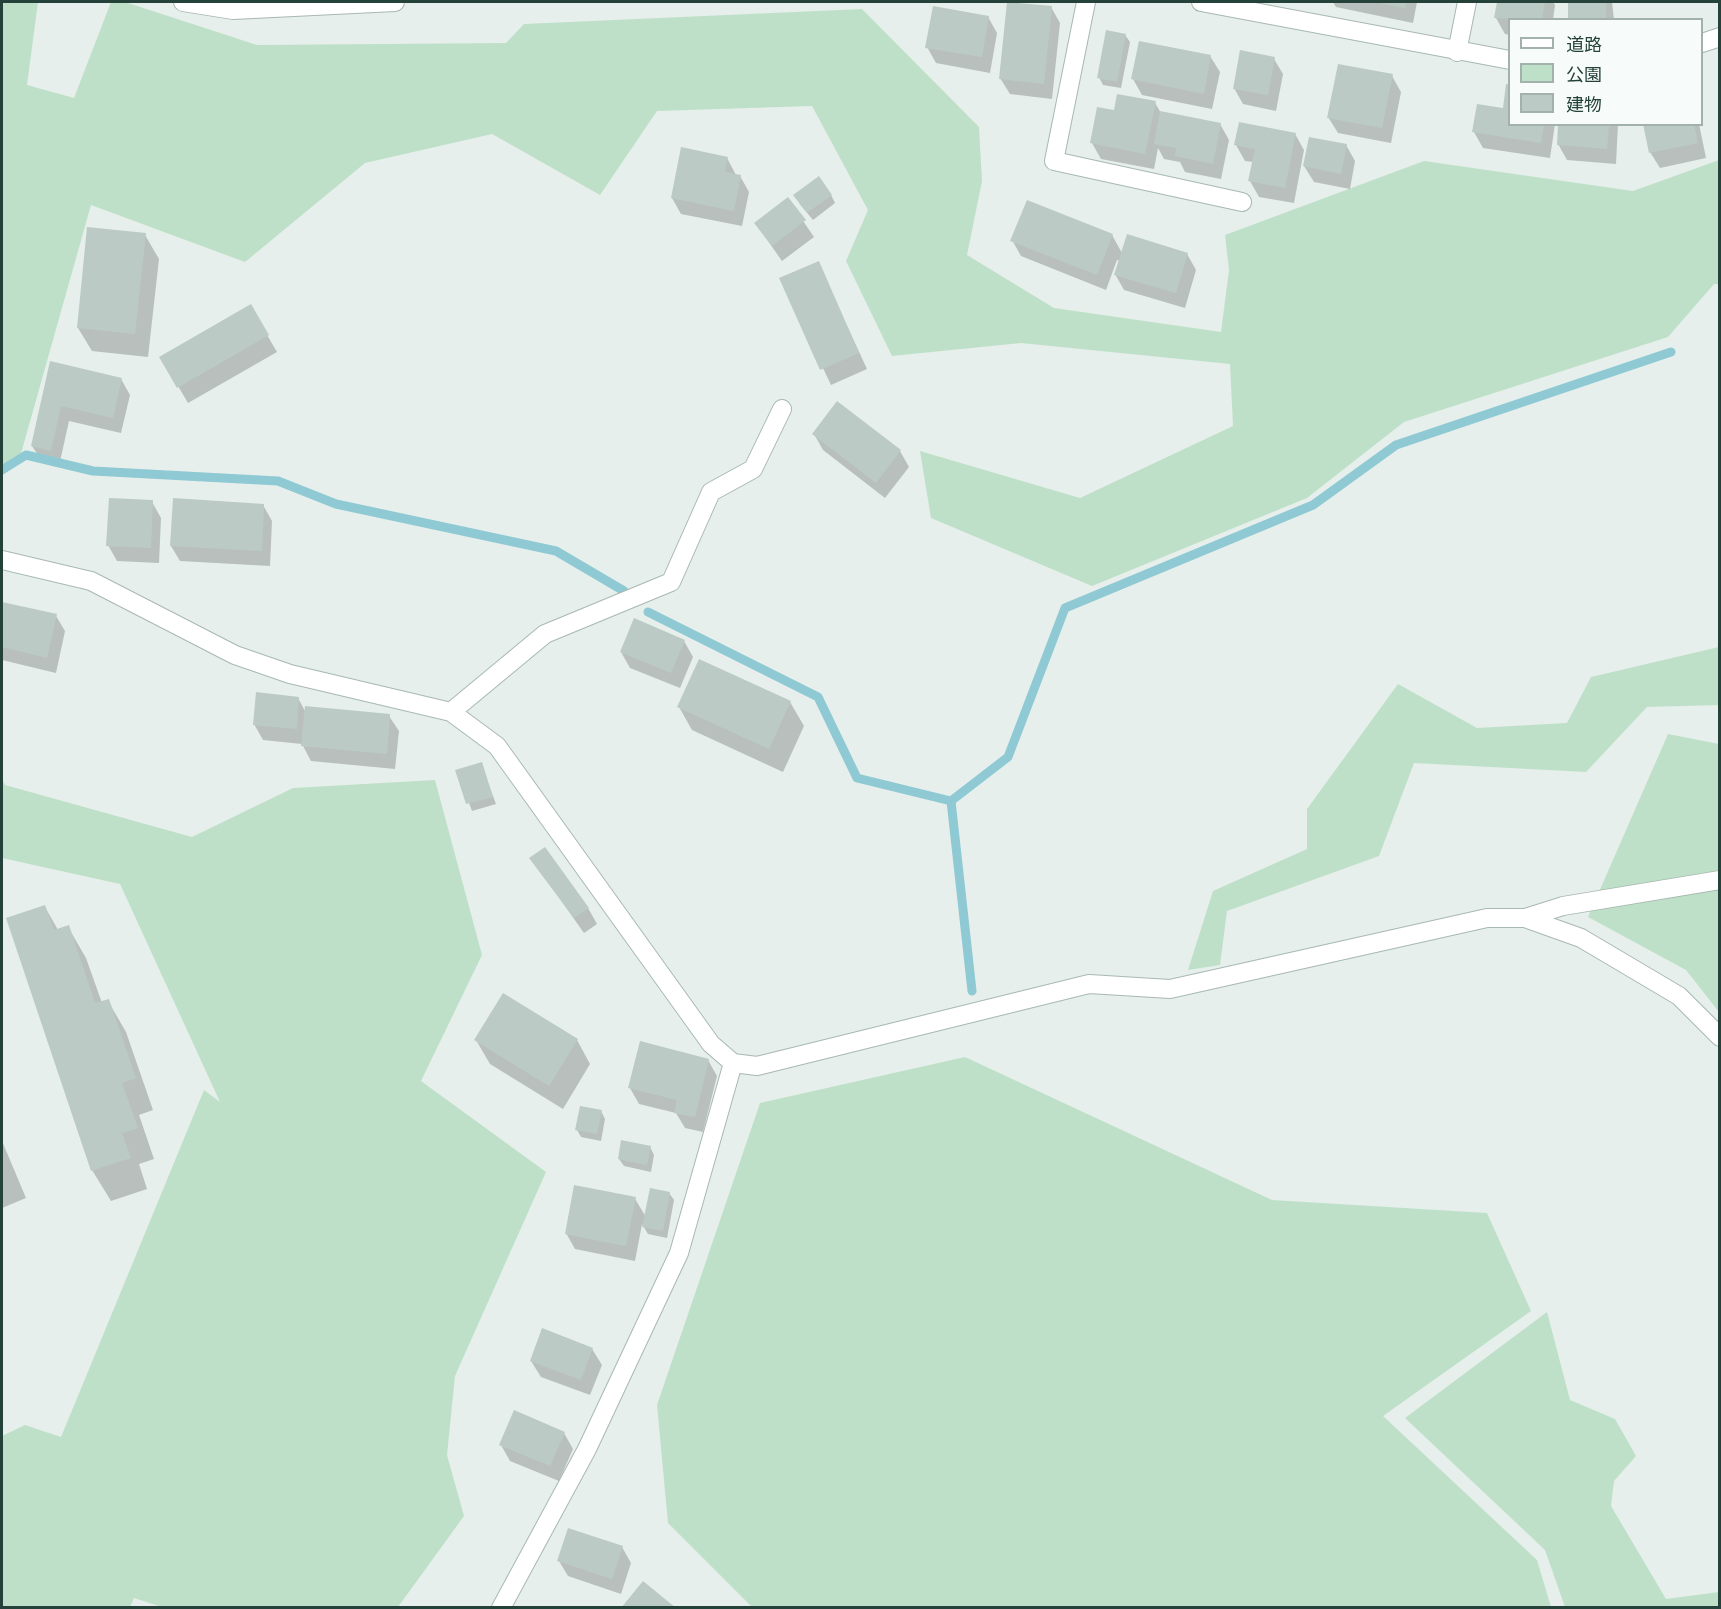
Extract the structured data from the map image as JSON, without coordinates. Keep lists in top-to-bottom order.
{
  "legend": ["道路", "公園", "建物"]
}
